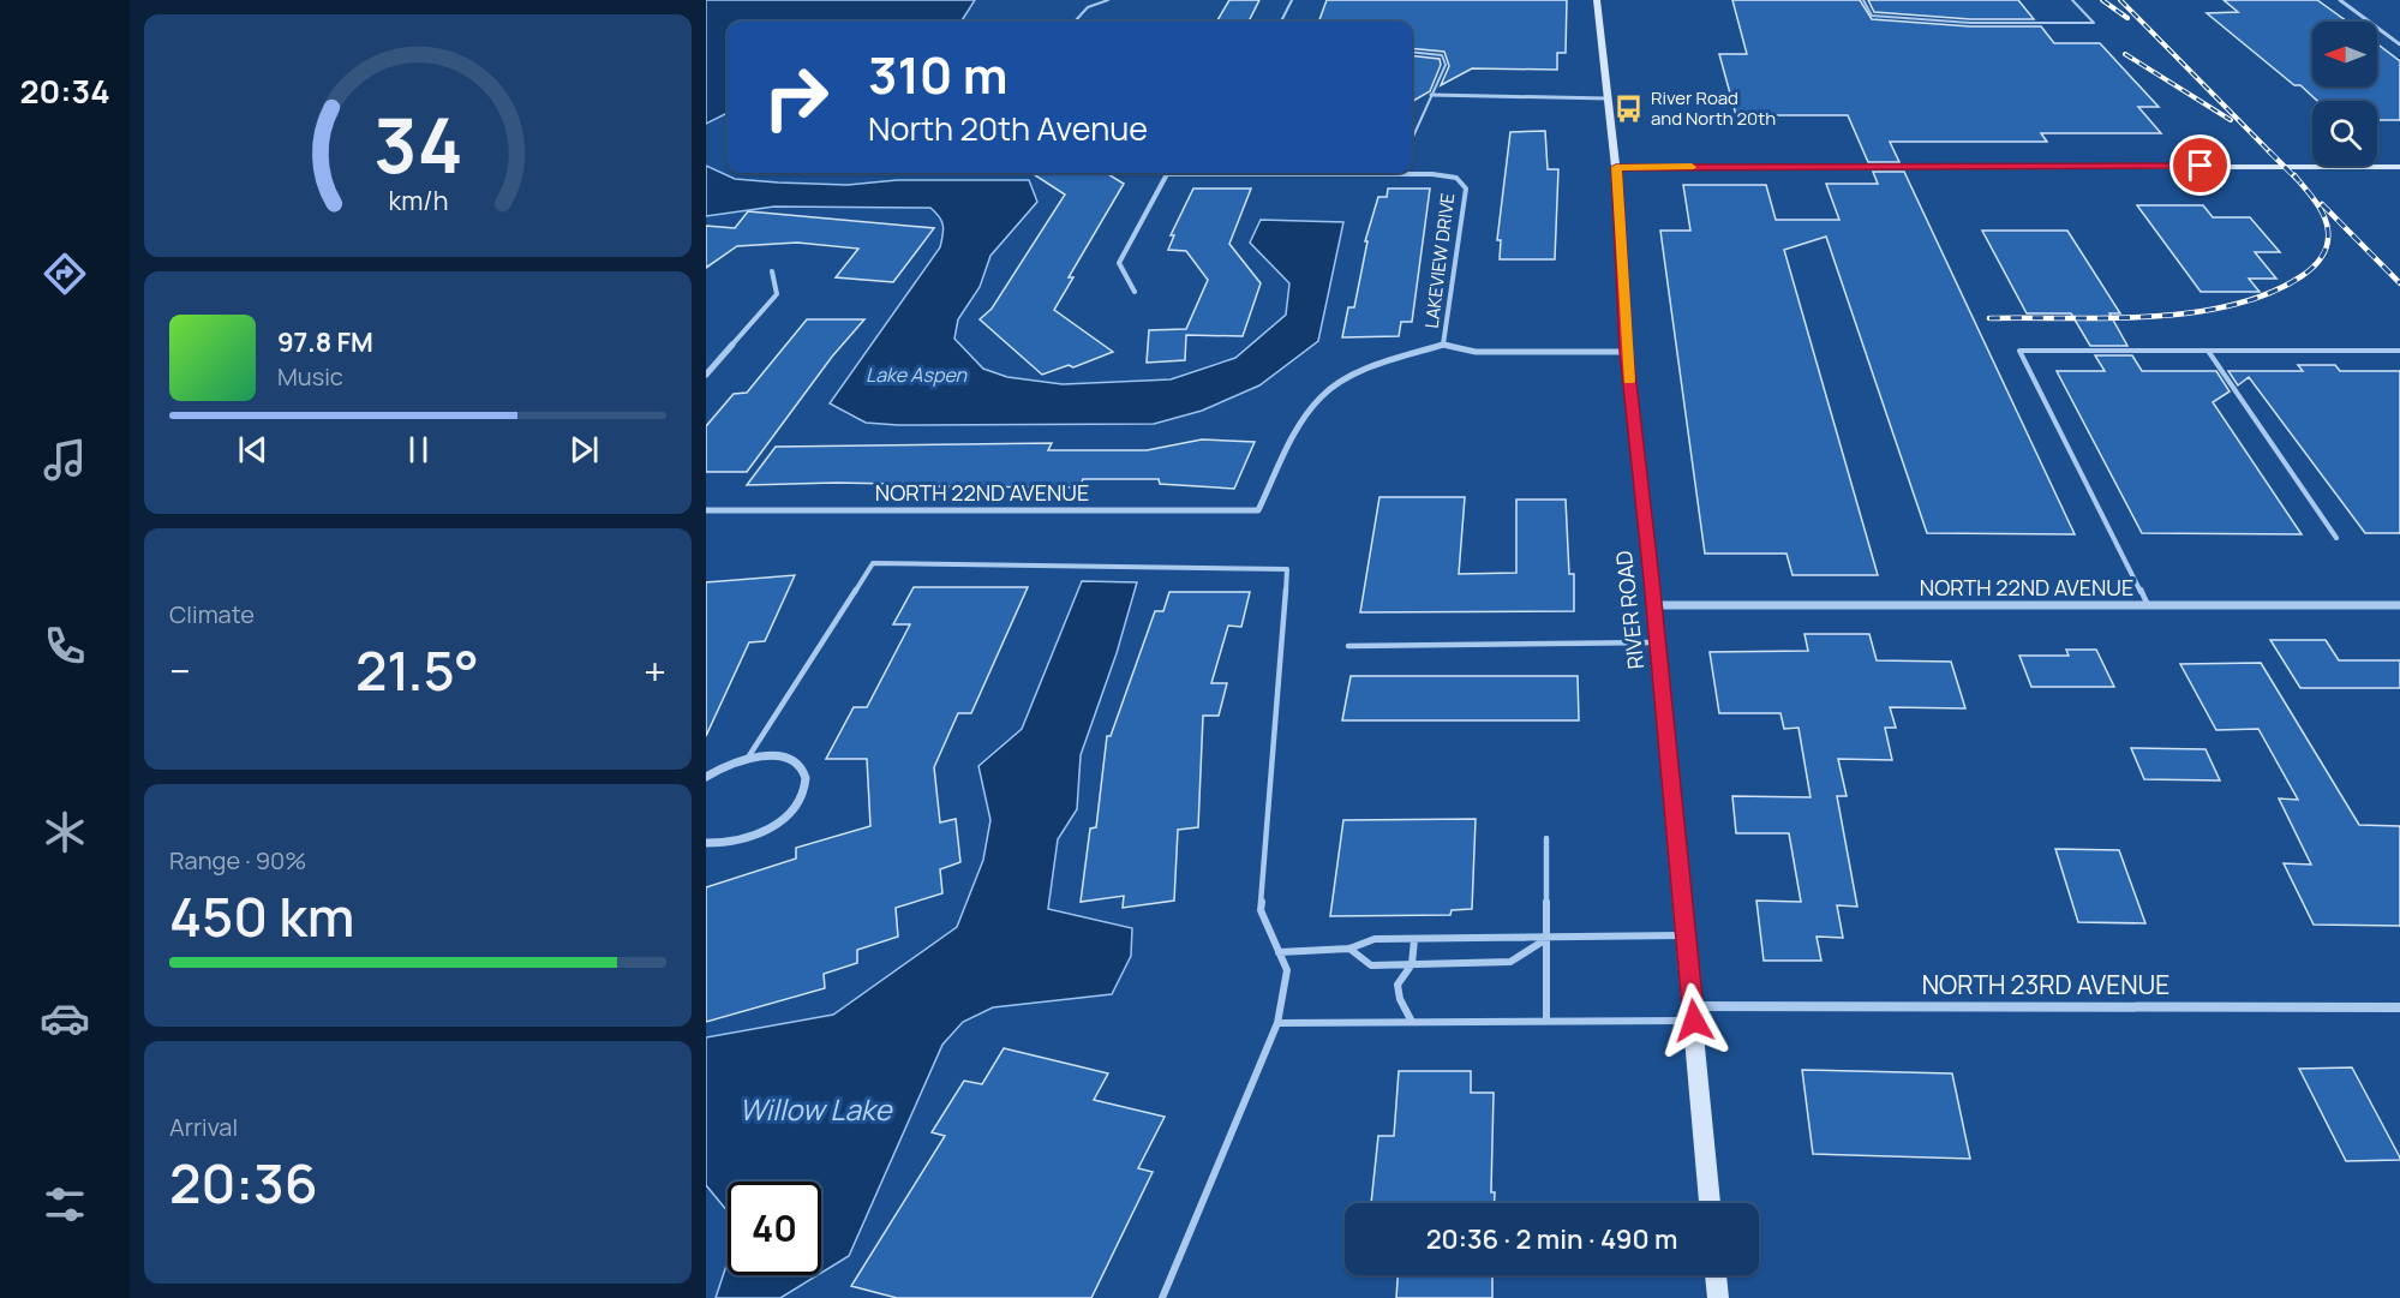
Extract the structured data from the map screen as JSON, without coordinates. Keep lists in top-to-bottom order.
{
  "streets": {
    "street": [
      "LAKEVIEW DRIVE",
      "NORTH 22ND AVENUE",
      "RIVER ROAD",
      "NORTH 23RD AVENUE"
    ]
  },
  "crossings": [
    ["LAKEVIEW DRIVE", "NORTH 22ND AVENUE"],
    ["NORTH 22ND AVENUE", "RIVER ROAD"],
    ["RIVER ROAD", "NORTH 23RD AVENUE"]
  ],
  "water": ["Lake Aspen", "Willow Lake"],
  "places": {
    "bus stop": ["River Road and North 20th"]
  },
  "north": "left",
  "page": {
    "tabs": "20:34",
    "turn": ["310 m", "North 20th Avenue"],
    "song": ["97.8 FM", "Music"],
    "tile": [
      "Climate",
      ["Range · 90%", "450 km"],
      ["Arrival", "20:36"]
    ],
    "heat": ["−", "21.5°", "+"],
    "limit": "40",
    "trip": "20:36 · 2 min · 490 m",
    "gauge": ["34", "km/h"]
  }
}
